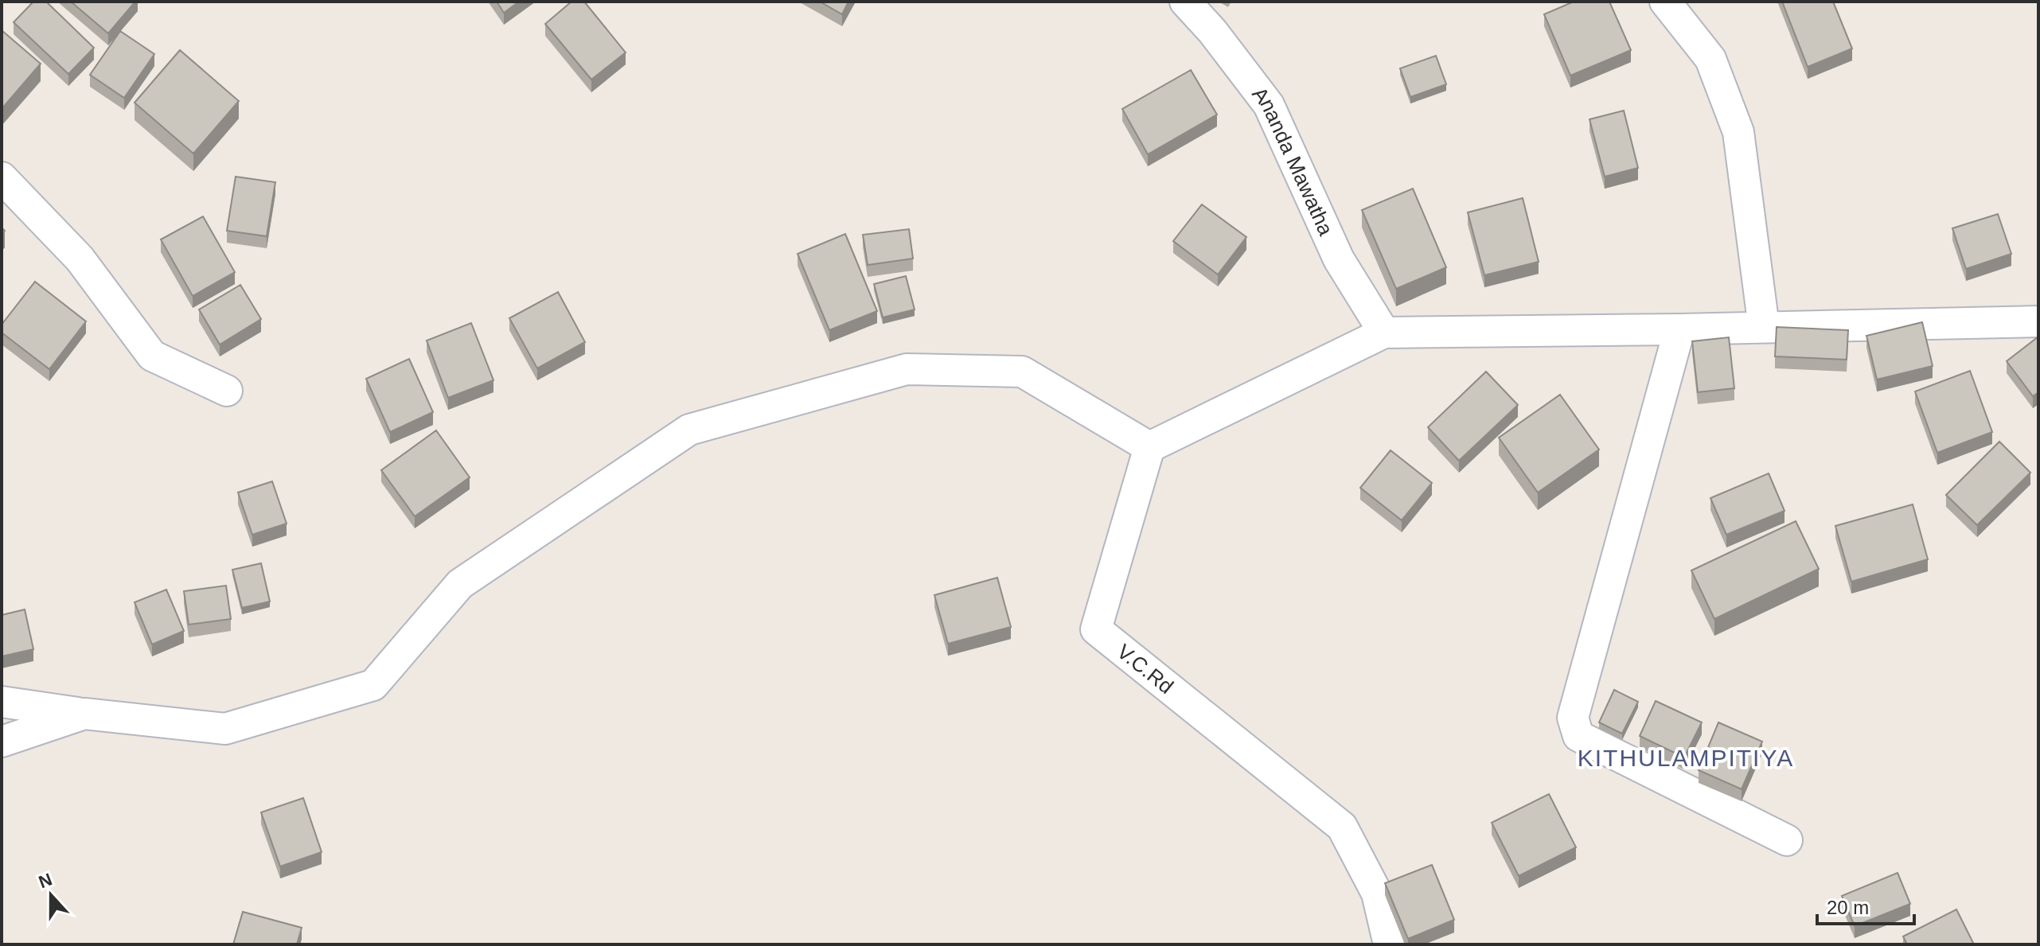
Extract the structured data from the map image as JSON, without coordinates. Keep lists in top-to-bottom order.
{
  "streets": {
    "street": ["Ananda Mawatha", "V.C.Rd"]
  },
  "districts": ["KITHULAMPITIYA"],
  "scale_bar": "20 m",
  "north": "top"
}
